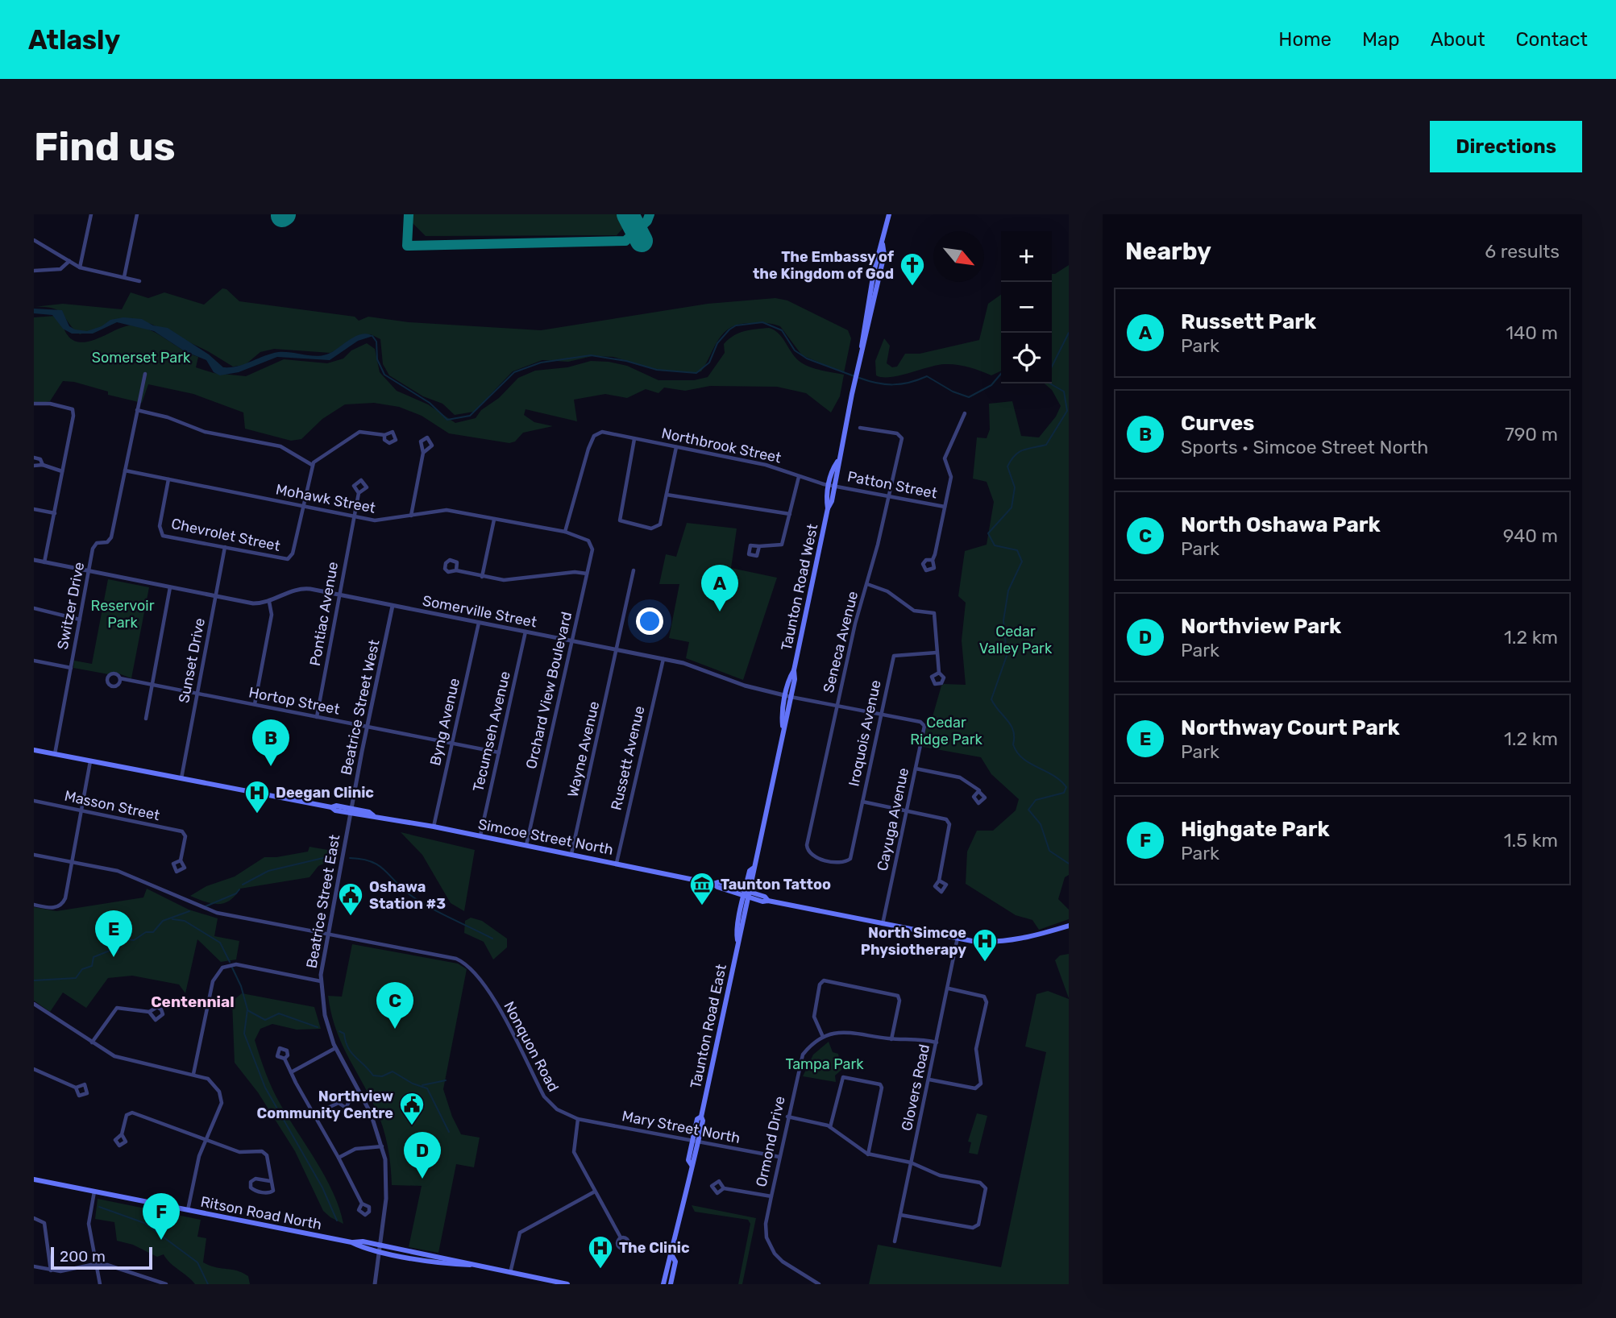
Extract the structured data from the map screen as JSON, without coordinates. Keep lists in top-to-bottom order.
{
  "streets": {
    "main road": [
      "Taunton Road West",
      "Simcoe Street North",
      "Taunton Road East",
      "Ritson Road North"
    ],
    "street": [
      "Northbrook Street",
      "Patton Street",
      "Mohawk Street",
      "Chevrolet Street",
      "Switzer Drive",
      "Somerville Street",
      "Pontiac Avenue",
      "Seneca Avenue",
      "Sunset Drive",
      "Orchard View Boulevard",
      "Hortop Street",
      "Beatrice Street West",
      "Byng Avenue",
      "Tecumseh Avenue",
      "Iroquois Avenue",
      "Wayne Avenue",
      "Russett Avenue",
      "Masson Street",
      "Cayuga Avenue",
      "Beatrice Street East",
      "Nonquon Road",
      "Glovers Road",
      "Mary Street North",
      "Ormond Drive"
    ]
  },
  "crossings": [
    ["Northbrook Street", "Patton Street"],
    ["Northbrook Street", "Mohawk Street"],
    ["Northbrook Street", "Taunton Road West"],
    ["Patton Street", "Taunton Road West"],
    ["Patton Street", "Seneca Avenue"],
    ["Mohawk Street", "Chevrolet Street"],
    ["Mohawk Street", "Switzer Drive"],
    ["Mohawk Street", "Pontiac Avenue"],
    ["Mohawk Street", "Orchard View Boulevard"],
    ["Chevrolet Street", "Sunset Drive"],
    ["Taunton Road West", "Somerville Street"],
    ["Taunton Road West", "Simcoe Street North"],
    ["Taunton Road West", "Taunton Road East"],
    ["Switzer Drive", "Somerville Street"],
    ["Switzer Drive", "Simcoe Street North"],
    ["Somerville Street", "Pontiac Avenue"],
    ["Somerville Street", "Seneca Avenue"],
    ["Somerville Street", "Sunset Drive"],
    ["Somerville Street", "Orchard View Boulevard"],
    ["Somerville Street", "Beatrice Street West"],
    ["Somerville Street", "Byng Avenue"],
    ["Somerville Street", "Tecumseh Avenue"],
    ["Somerville Street", "Iroquois Avenue"],
    ["Somerville Street", "Wayne Avenue"],
    ["Somerville Street", "Russett Avenue"],
    ["Somerville Street", "Cayuga Avenue"],
    ["Pontiac Avenue", "Hortop Street"],
    ["Seneca Avenue", "Iroquois Avenue"],
    ["Sunset Drive", "Hortop Street"],
    ["Sunset Drive", "Simcoe Street North"],
    ["Orchard View Boulevard", "Simcoe Street North"],
    ["Hortop Street", "Beatrice Street West"],
    ["Hortop Street", "Byng Avenue"],
    ["Hortop Street", "Tecumseh Avenue"],
    ["Beatrice Street West", "Simcoe Street North"],
    ["Beatrice Street West", "Beatrice Street East"],
    ["Byng Avenue", "Simcoe Street North"],
    ["Tecumseh Avenue", "Simcoe Street North"],
    ["Wayne Avenue", "Simcoe Street North"],
    ["Russett Avenue", "Simcoe Street North"],
    ["Cayuga Avenue", "Simcoe Street North"],
    ["Simcoe Street North", "Beatrice Street East"],
    ["Simcoe Street North", "Taunton Road East"],
    ["Simcoe Street North", "Glovers Road"],
    ["Beatrice Street East", "Nonquon Road"],
    ["Beatrice Street East", "Ritson Road North"],
    ["Taunton Road East", "Mary Street North"],
    ["Nonquon Road", "Mary Street North"],
    ["Mary Street North", "Ormond Drive"]
  ],
  "districts": ["Centennial"],
  "parks": [
    "Somerset Park",
    "Reservoir Park",
    "Cedar Valley Park",
    "Cedar Ridge Park",
    "Tampa Park"
  ],
  "places": {
    "church": ["The Embassy of the Kingdom of God"],
    "hospital": ["Deegan Clinic", "North Simcoe Physiotherapy", "The Clinic"],
    "museum": ["Taunton Tattoo"],
    "public building": ["Oshawa Station #3", "Northview Community Centre"]
  },
  "scale_bar": "200 m",
  "north": "bottom right",
  "page": {
    "header": "Atlasly",
    "nav": [
      "Home",
      "Map",
      "About",
      "Contact"
    ],
    "buttons": "Directions",
    "title": "Find us",
    "heading": ["Nearby", "6 results"],
    "map_buttons": ["+", "−"],
    "list": [
      {
        "mark": "A",
        "name": "Russett Park",
        "note": "Park",
        "value": "140 m"
      },
      {
        "mark": "B",
        "name": "Curves",
        "note": "Sports · Simcoe Street North",
        "value": "790 m"
      },
      {
        "mark": "C",
        "name": "North Oshawa Park",
        "note": "Park",
        "value": "940 m"
      },
      {
        "mark": "D",
        "name": "Northview Park",
        "note": "Park",
        "value": "1.2 km"
      },
      {
        "mark": "E",
        "name": "Northway Court Park",
        "note": "Park",
        "value": "1.2 km"
      },
      {
        "mark": "F",
        "name": "Highgate Park",
        "note": "Park",
        "value": "1.5 km"
      }
    ],
    "pins": [
      "A",
      "B",
      "E",
      "C",
      "D",
      "F"
    ],
    "scale": "200 m"
  }
}
